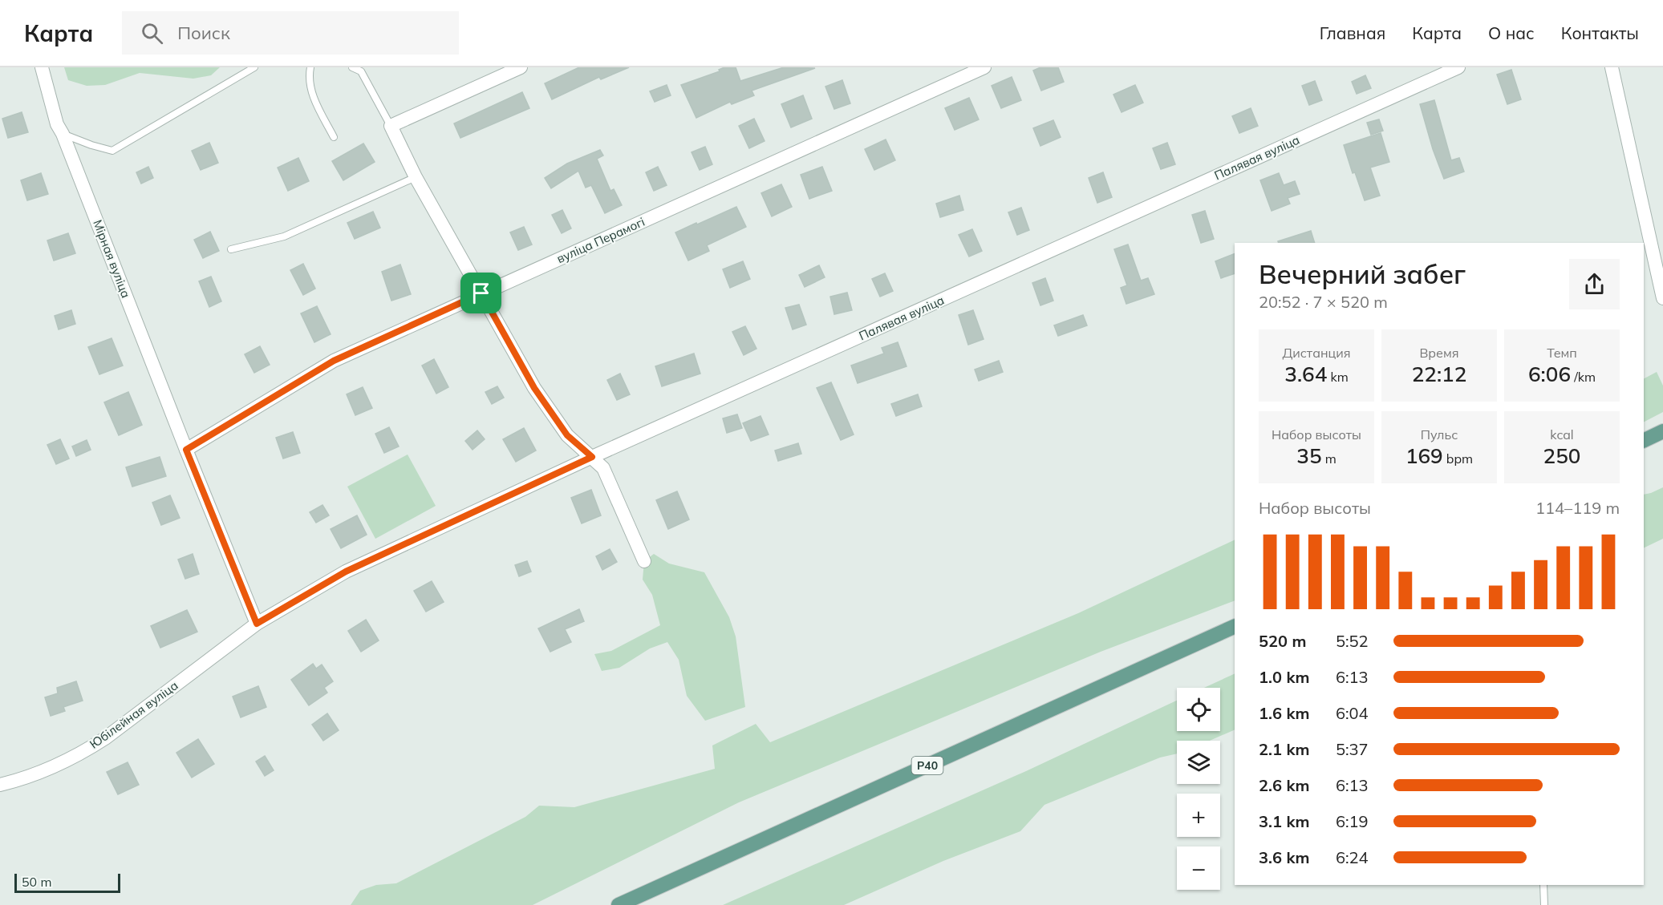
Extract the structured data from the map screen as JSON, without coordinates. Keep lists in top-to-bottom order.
{
  "streets": {
    "main road": ["Р40"],
    "street": [
      "Палявая вуліца",
      "вуліца Перамогі",
      "Мірная вуліца",
      "Юбілейная вуліца"
    ]
  },
  "crossings": [
    ["Палявая вуліца", "Юбілейная вуліца"],
    ["вуліца Перамогі", "Мірная вуліца"],
    ["Мірная вуліца", "Юбілейная вуліца"]
  ],
  "scale_bar": "50 m",
  "page": {
    "header": "Карта",
    "search": "Поиск",
    "nav": [
      "Главная",
      "Карта",
      "О нас",
      "Контакты"
    ],
    "heading": ["Вечерний забег", "20:52 · 7 × 520 m"],
    "stats": [
      ["Дистанция", "3.64 km"],
      ["Время", "22:12"],
      ["Темп", "6:06 /km"],
      ["Набор высоты", "35 m"],
      ["Пульс", "169 bpm"],
      ["kcal", "250"]
    ],
    "chart": ["Набор высоты", "114–119 m"],
    "list": [
      {
        "name": "520 m",
        "note": "5:52"
      },
      {
        "name": "1.0 km",
        "note": "6:13"
      },
      {
        "name": "1.6 km",
        "note": "6:04"
      },
      {
        "name": "2.1 km",
        "note": "5:37"
      },
      {
        "name": "2.6 km",
        "note": "6:13"
      },
      {
        "name": "3.1 km",
        "note": "6:19"
      },
      {
        "name": "3.6 km",
        "note": "6:24"
      }
    ],
    "map_buttons": ["+", "−"],
    "scale": "50 m"
  }
}
